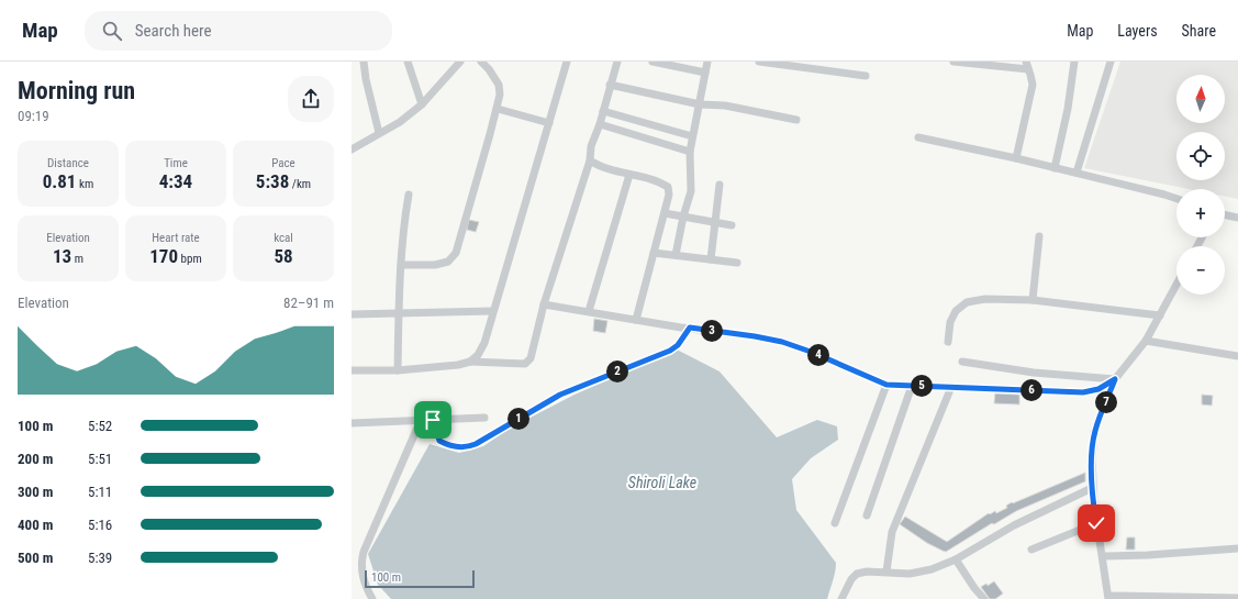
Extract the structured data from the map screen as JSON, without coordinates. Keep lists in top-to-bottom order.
{
  "water": ["Shiroli Lake"],
  "scale_bar": "100 m",
  "north": "top",
  "page": {
    "header": "Map",
    "search": "Search here",
    "nav": ["Map", "Layers", "Share"],
    "heading": ["Morning run", "09:19"],
    "map_buttons": ["+", "−"],
    "stats": [
      ["Distance", "0.81 km"],
      ["Time", "4:34"],
      ["Pace", "5:38 /km"],
      ["Elevation", "13 m"],
      ["Heart rate", "170 bpm"],
      ["kcal", "58"]
    ],
    "chart": ["Elevation", "82–91 m"],
    "pins": [
      "3",
      "4",
      "2",
      "5",
      "6",
      "7",
      "1"
    ],
    "list": [
      {
        "name": "100 m",
        "note": "5:52"
      },
      {
        "name": "200 m",
        "note": "5:51"
      },
      {
        "name": "300 m",
        "note": "5:11"
      },
      {
        "name": "400 m",
        "note": "5:16"
      },
      {
        "name": "500 m",
        "note": "5:39"
      }
    ],
    "scale": "100 m"
  }
}
